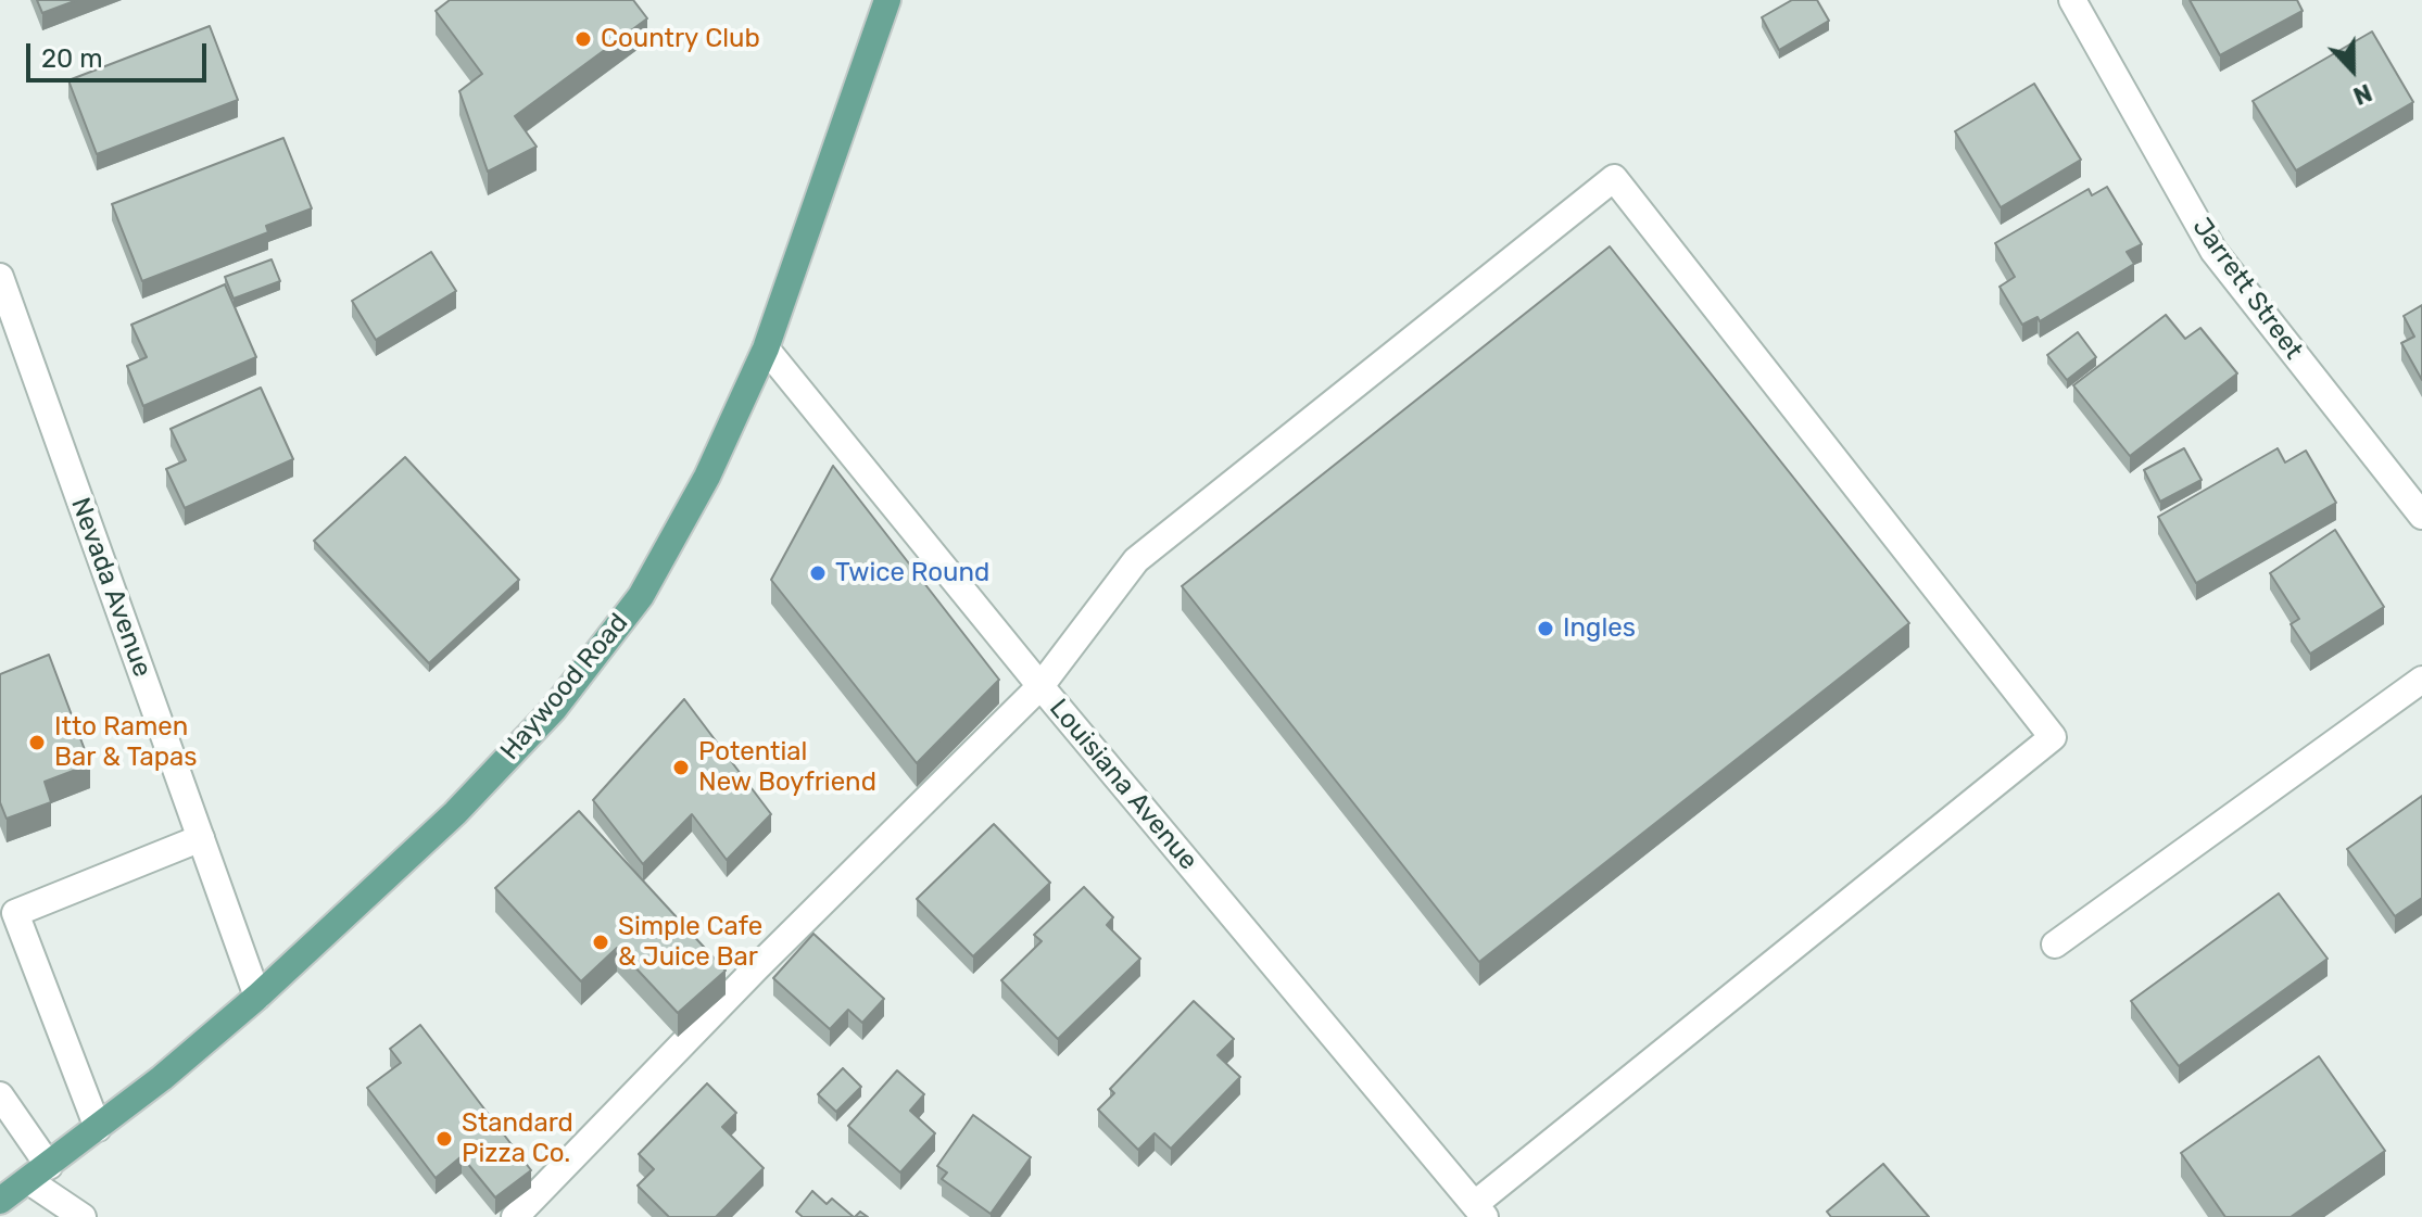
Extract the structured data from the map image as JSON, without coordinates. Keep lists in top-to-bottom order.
{
  "streets": {
    "main road": ["Haywood Road"],
    "street": ["Jarrett Street", "Nevada Avenue", "Louisiana Avenue"]
  },
  "crossings": [
    ["Nevada Avenue", "Haywood Road"],
    ["Haywood Road", "Louisiana Avenue"]
  ],
  "places": [
    "Country Club",
    "Twice Round",
    "Ingles",
    "Itto Ramen Bar & Tapas",
    "Potential New Boyfriend",
    "Simple Cafe & Juice Bar",
    "Standard Pizza Co."
  ],
  "scale_bar": "20 m",
  "north": "bottom"
}
